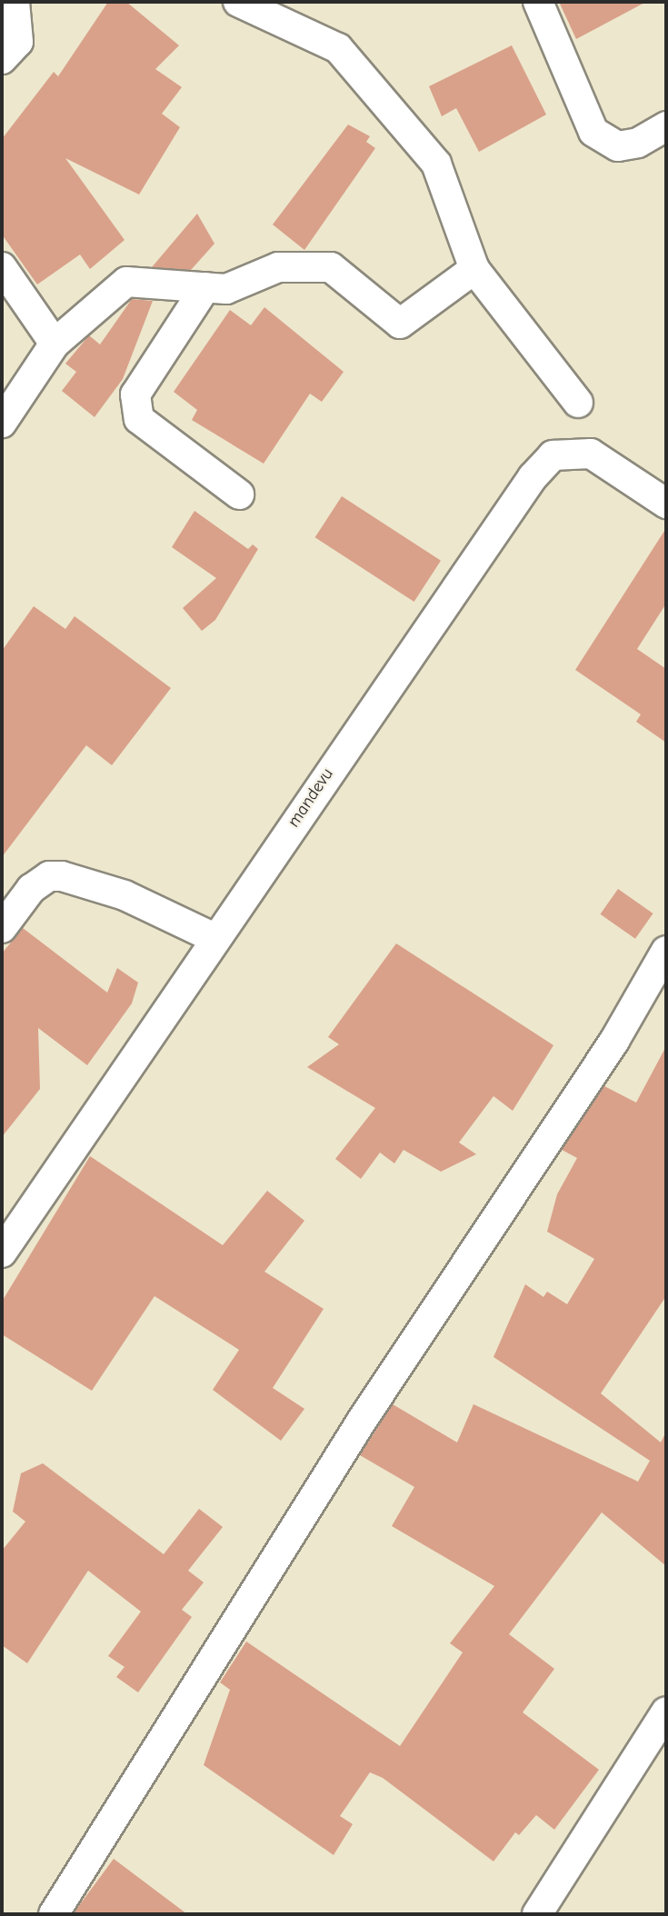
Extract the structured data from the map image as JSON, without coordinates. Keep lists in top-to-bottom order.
{
  "streets": {
    "street": ["mandevu"]
  }
}
